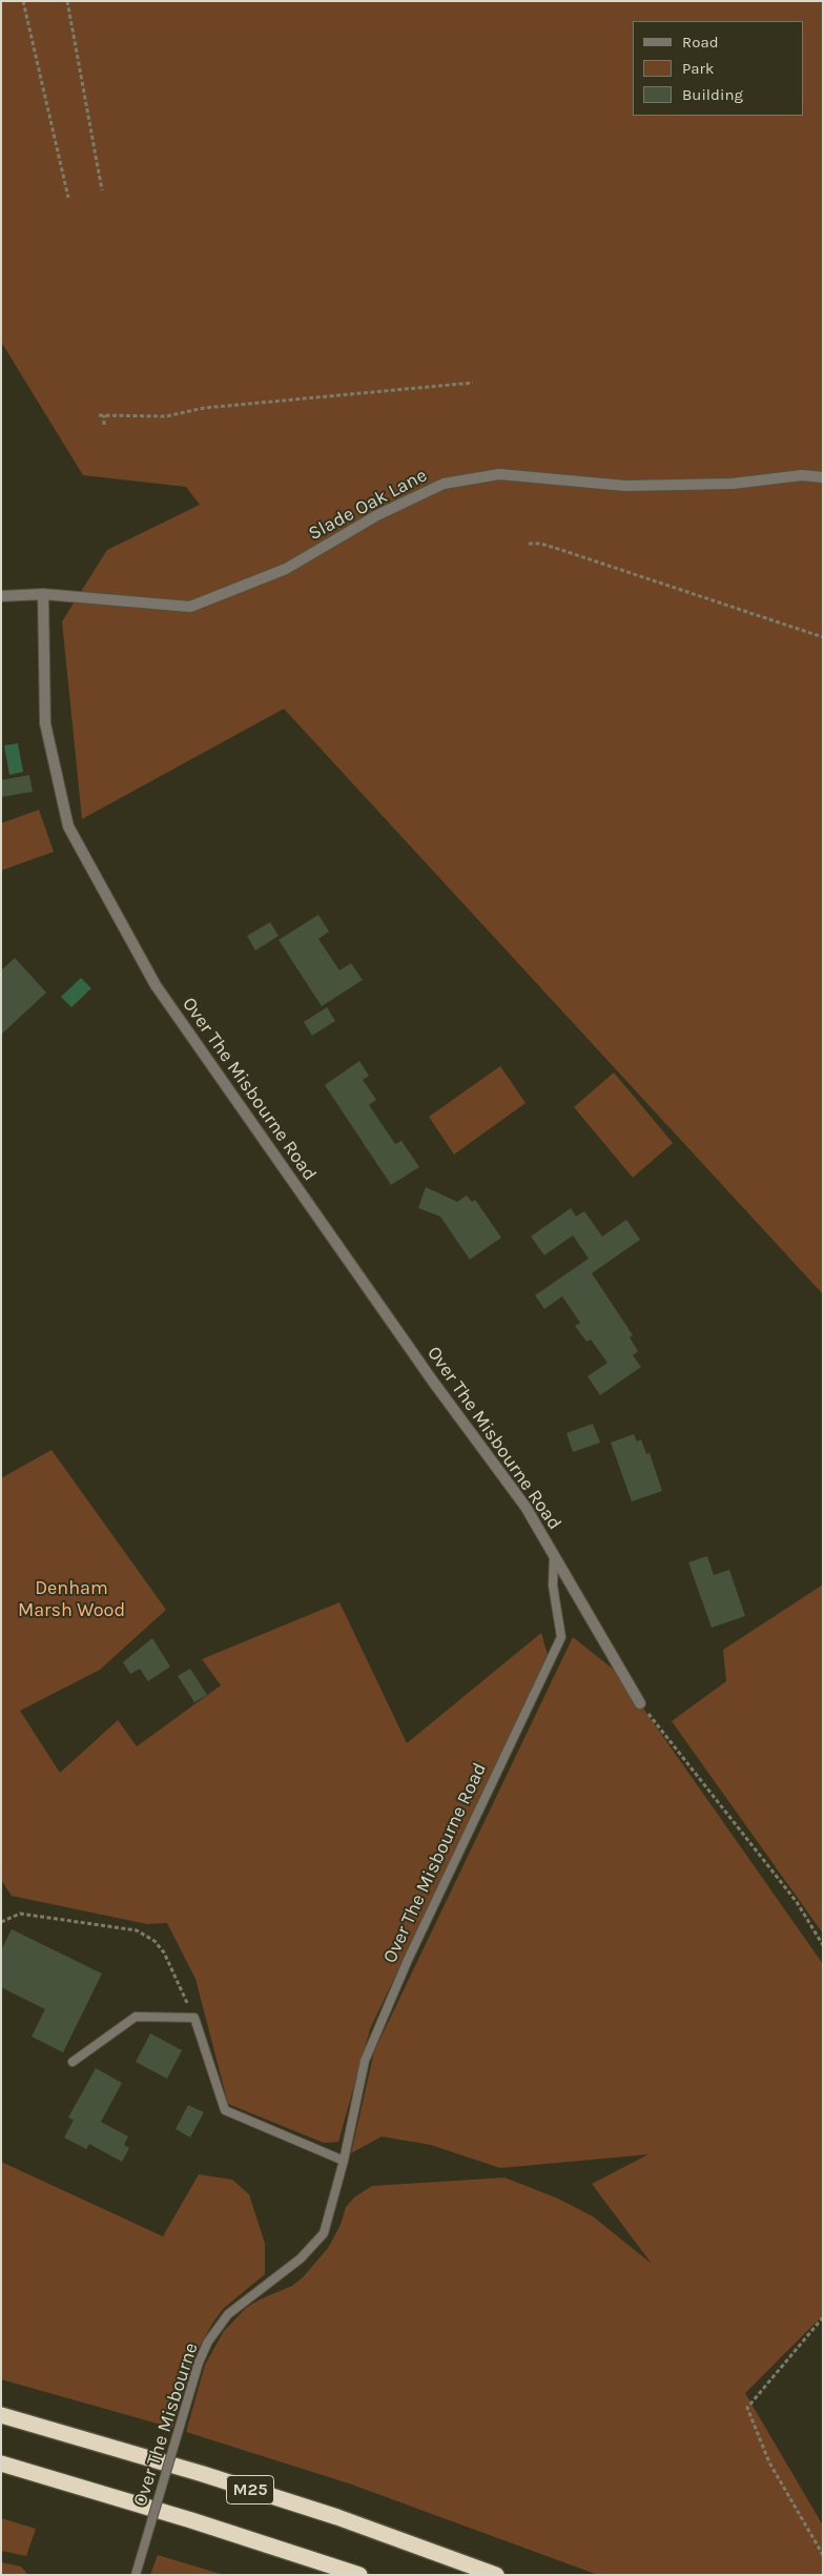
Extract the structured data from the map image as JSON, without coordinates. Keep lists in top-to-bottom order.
{
  "streets": {
    "highway": ["M25"],
    "street": ["Slade Oak Lane", "Over The Misbourne Road"],
    "lane": ["Over The Misbourne"]
  },
  "crossings": [
    ["Slade Oak Lane", "Over The Misbourne Road"],
    ["Over The Misbourne Road", "Over The Misbourne"]
  ],
  "parks": ["Denham Marsh Wood"],
  "legend": ["Road", "Park", "Building"]
}
